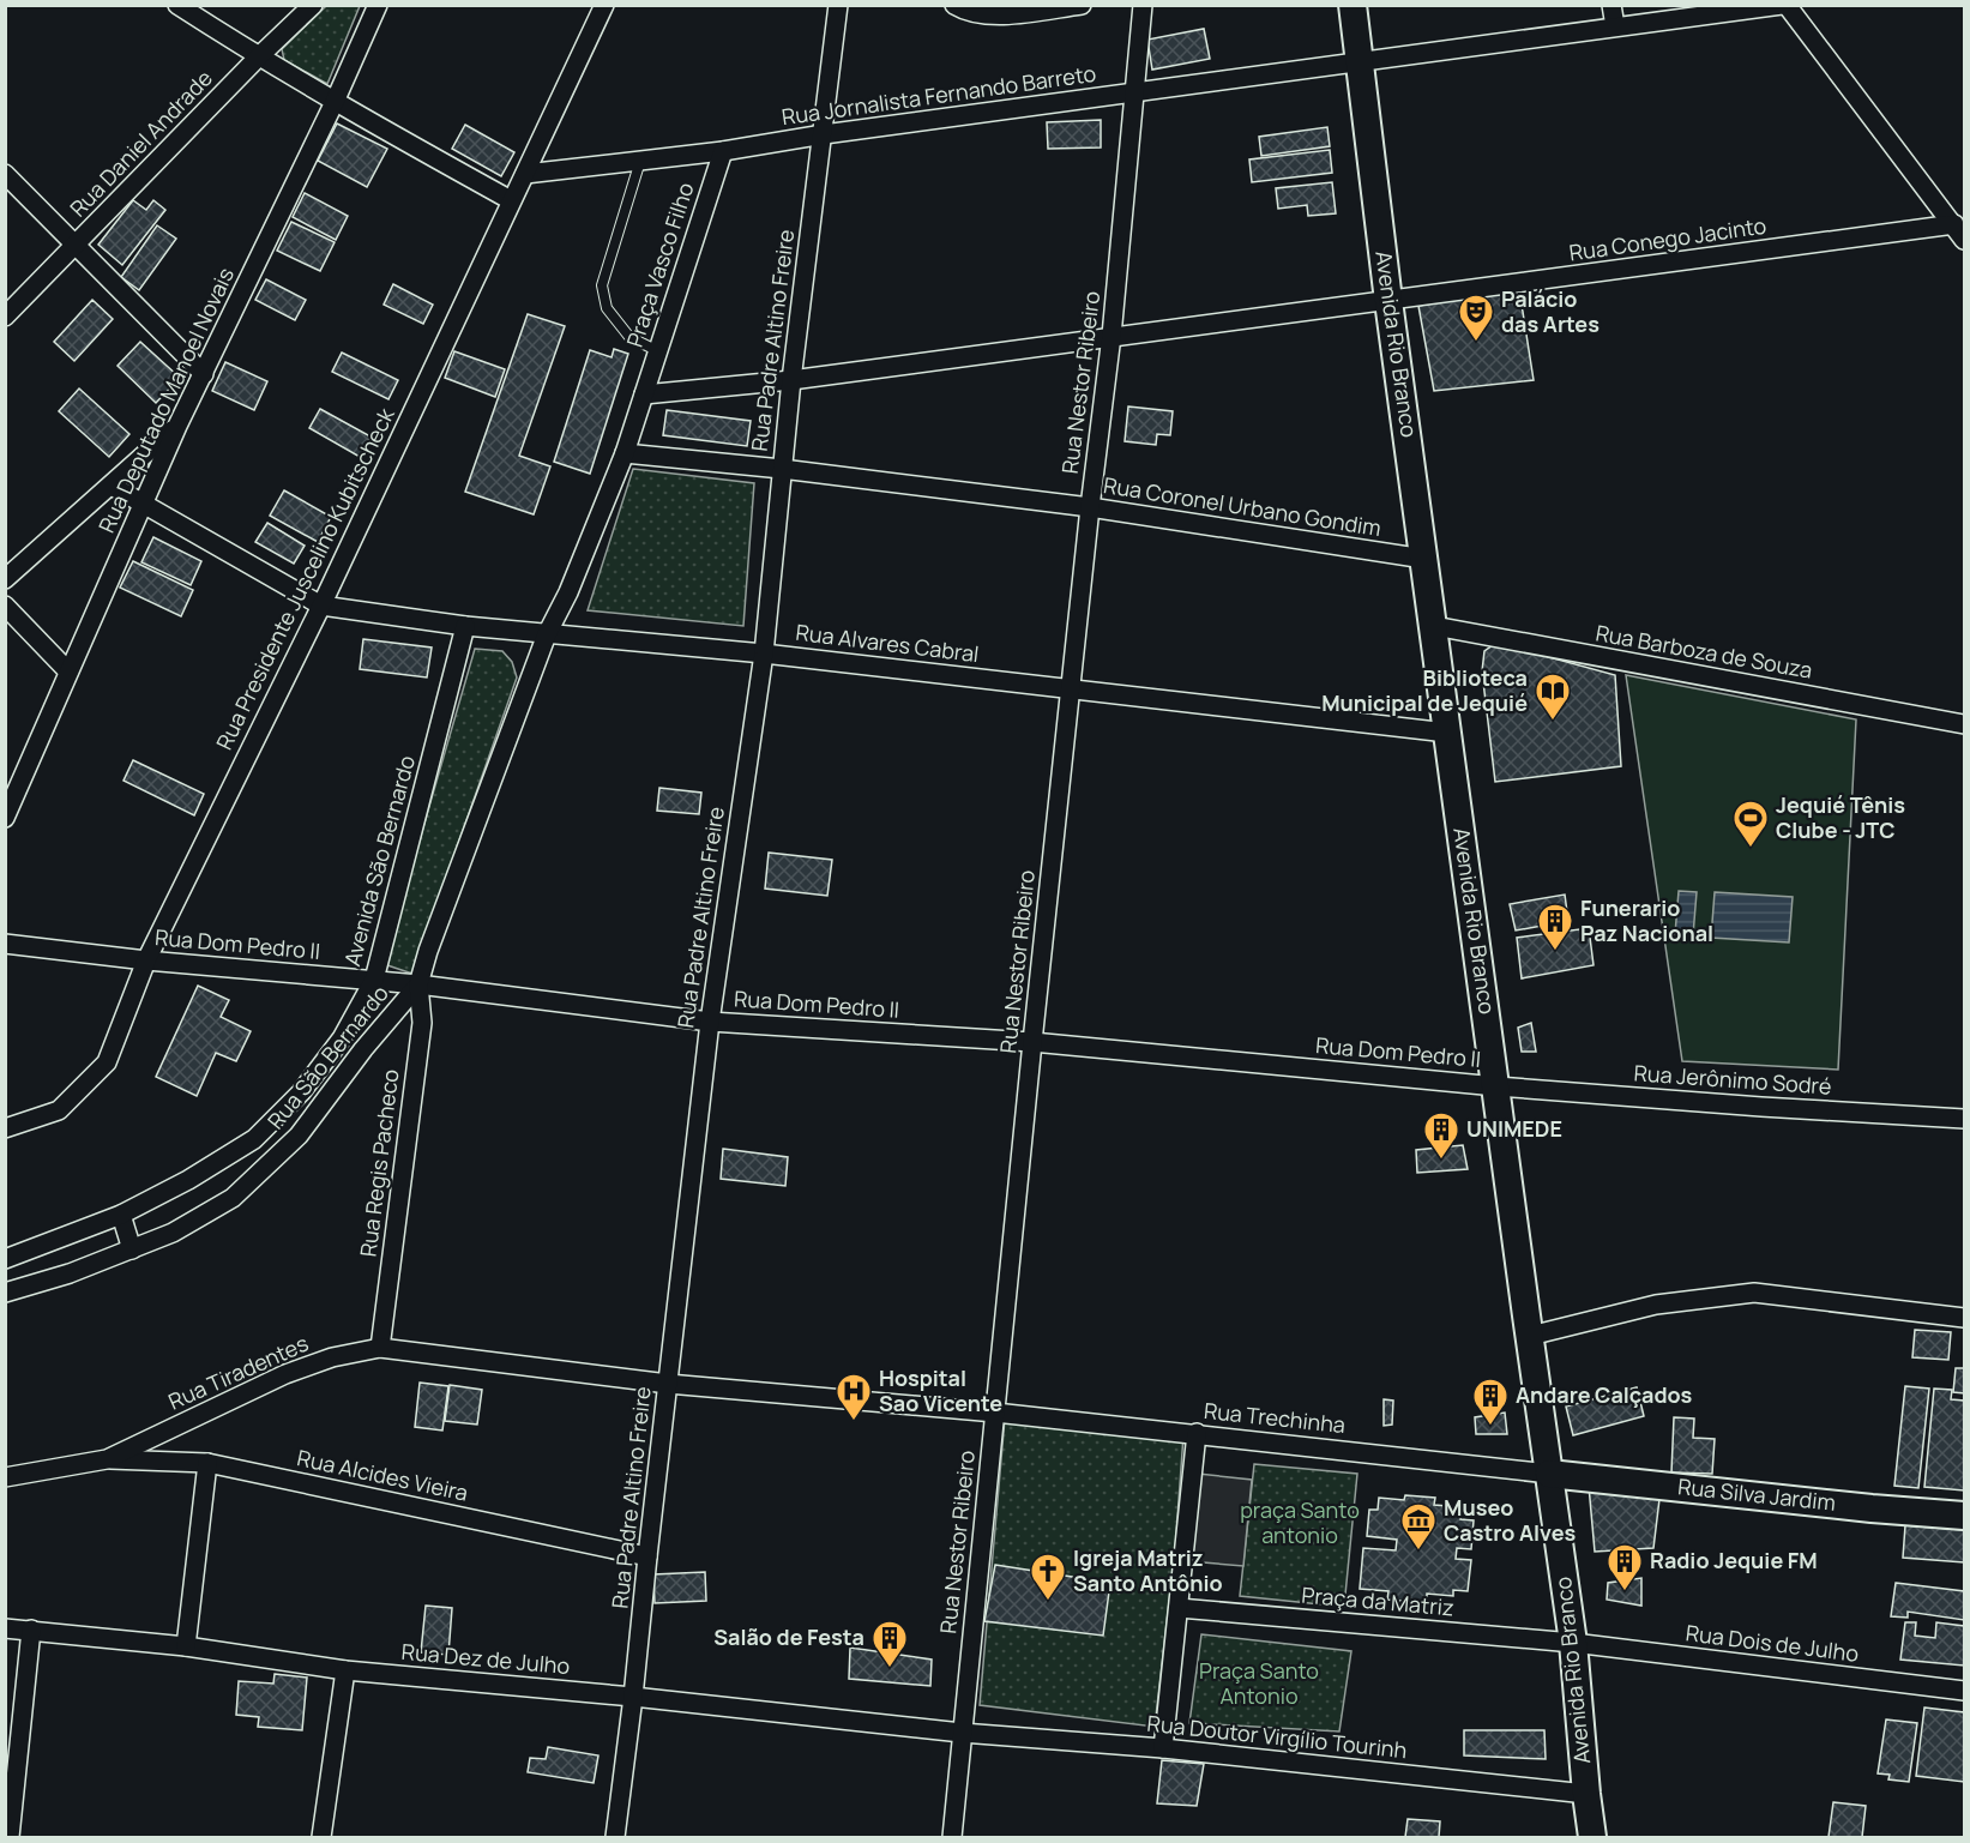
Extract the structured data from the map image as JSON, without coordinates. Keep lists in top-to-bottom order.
{
  "streets": {
    "main road": ["Avenida Rio Branco", "Rua Silva Jardim"],
    "street": [
      "Rua Jornalista Fernando Barreto",
      "Rua Daniel Andrade",
      "Rua Conego Jacinto",
      "Praça Vasco Filho",
      "Rua Padre Altino Freire",
      "Rua Nestor Ribeiro",
      "Rua Deputado Manoel Novais",
      "Rua Coronel Urbano Gondim",
      "Rua Presidente Juscelino Kubitscheck",
      "Rua Alvares Cabral",
      "Rua Barboza de Souza",
      "Avenida São Bernardo",
      "Rua Dom Pedro II",
      "Rua São Bernardo",
      "Rua Jerônimo Sodré",
      "Rua Regis Pacheco",
      "Rua Tiradentes",
      "Rua Trechinha",
      "Rua Alcides Vieira",
      "Praça da Matriz",
      "Rua Dois de Julho",
      "Rua Dez de Julho",
      "Rua Doutor Virgílio Tourinh"
    ]
  },
  "crossings": [
    ["Rua Jornalista Fernando Barreto", "Praça Vasco Filho"],
    ["Rua Jornalista Fernando Barreto", "Rua Padre Altino Freire"],
    ["Rua Jornalista Fernando Barreto", "Avenida Rio Branco"],
    ["Rua Jornalista Fernando Barreto", "Rua Nestor Ribeiro"],
    ["Rua Jornalista Fernando Barreto", "Rua Presidente Juscelino Kubitscheck"],
    ["Rua Conego Jacinto", "Praça Vasco Filho"],
    ["Rua Conego Jacinto", "Rua Padre Altino Freire"],
    ["Rua Conego Jacinto", "Avenida Rio Branco"],
    ["Rua Conego Jacinto", "Rua Nestor Ribeiro"],
    ["Praça Vasco Filho", "Rua Coronel Urbano Gondim"],
    ["Praça Vasco Filho", "Rua Alvares Cabral"],
    ["Rua Padre Altino Freire", "Rua Coronel Urbano Gondim"],
    ["Rua Padre Altino Freire", "Rua Alvares Cabral"],
    ["Rua Padre Altino Freire", "Rua Dom Pedro II"],
    ["Rua Padre Altino Freire", "Rua Tiradentes"],
    ["Rua Padre Altino Freire", "Rua Trechinha"],
    ["Rua Padre Altino Freire", "Rua Alcides Vieira"],
    ["Rua Padre Altino Freire", "Rua Dez de Julho"],
    ["Avenida Rio Branco", "Rua Coronel Urbano Gondim"],
    ["Avenida Rio Branco", "Rua Alvares Cabral"],
    ["Avenida Rio Branco", "Rua Barboza de Souza"],
    ["Avenida Rio Branco", "Rua Dom Pedro II"],
    ["Avenida Rio Branco", "Rua Jerônimo Sodré"],
    ["Avenida Rio Branco", "Rua Trechinha"],
    ["Avenida Rio Branco", "Rua Silva Jardim"],
    ["Avenida Rio Branco", "Praça da Matriz"],
    ["Avenida Rio Branco", "Rua Dois de Julho"],
    ["Avenida Rio Branco", "Rua Doutor Virgílio Tourinh"],
    ["Rua Nestor Ribeiro", "Rua Coronel Urbano Gondim"],
    ["Rua Nestor Ribeiro", "Rua Alvares Cabral"],
    ["Rua Nestor Ribeiro", "Rua Dom Pedro II"],
    ["Rua Nestor Ribeiro", "Rua Trechinha"],
    ["Rua Nestor Ribeiro", "Rua Dez de Julho"],
    ["Rua Nestor Ribeiro", "Rua Doutor Virgílio Tourinh"],
    ["Rua Presidente Juscelino Kubitscheck", "Rua Alvares Cabral"],
    ["Rua Presidente Juscelino Kubitscheck", "Rua Dom Pedro II"],
    ["Rua Alvares Cabral", "Avenida São Bernardo"],
    ["Avenida São Bernardo", "Rua Dom Pedro II"],
    ["Rua Dom Pedro II", "Rua São Bernardo"],
    ["Rua Dom Pedro II", "Rua Jerônimo Sodré"],
    ["Rua Dom Pedro II", "Rua Regis Pacheco"],
    ["Rua São Bernardo", "Rua Regis Pacheco"],
    ["Rua Regis Pacheco", "Rua Tiradentes"],
    ["Rua Tiradentes", "Rua Trechinha"],
    ["Rua Tiradentes", "Rua Alcides Vieira"],
    ["Rua Trechinha", "Rua Silva Jardim"],
    ["Praça da Matriz", "Rua Dois de Julho"],
    ["Rua Dez de Julho", "Rua Doutor Virgílio Tourinh"]
  ],
  "parks": ["praça Santo antonio", "Praça Santo Antonio"],
  "places": {
    "theatre": ["Palácio das Artes"],
    "library": ["Biblioteca Municipal de Jequié"],
    "sports": ["Jequié Tênis Clube - JTC"],
    "building": [
      "Funerario Paz Nacional",
      "UNIMEDE",
      "Andare Calçados",
      "Radio Jequie FM",
      "Salão de Festa"
    ],
    "hospital": ["Hospital Sao Vicente"],
    "museum": ["Museo Castro Alves"],
    "church": ["Igreja Matriz Santo Antônio"]
  }
}
